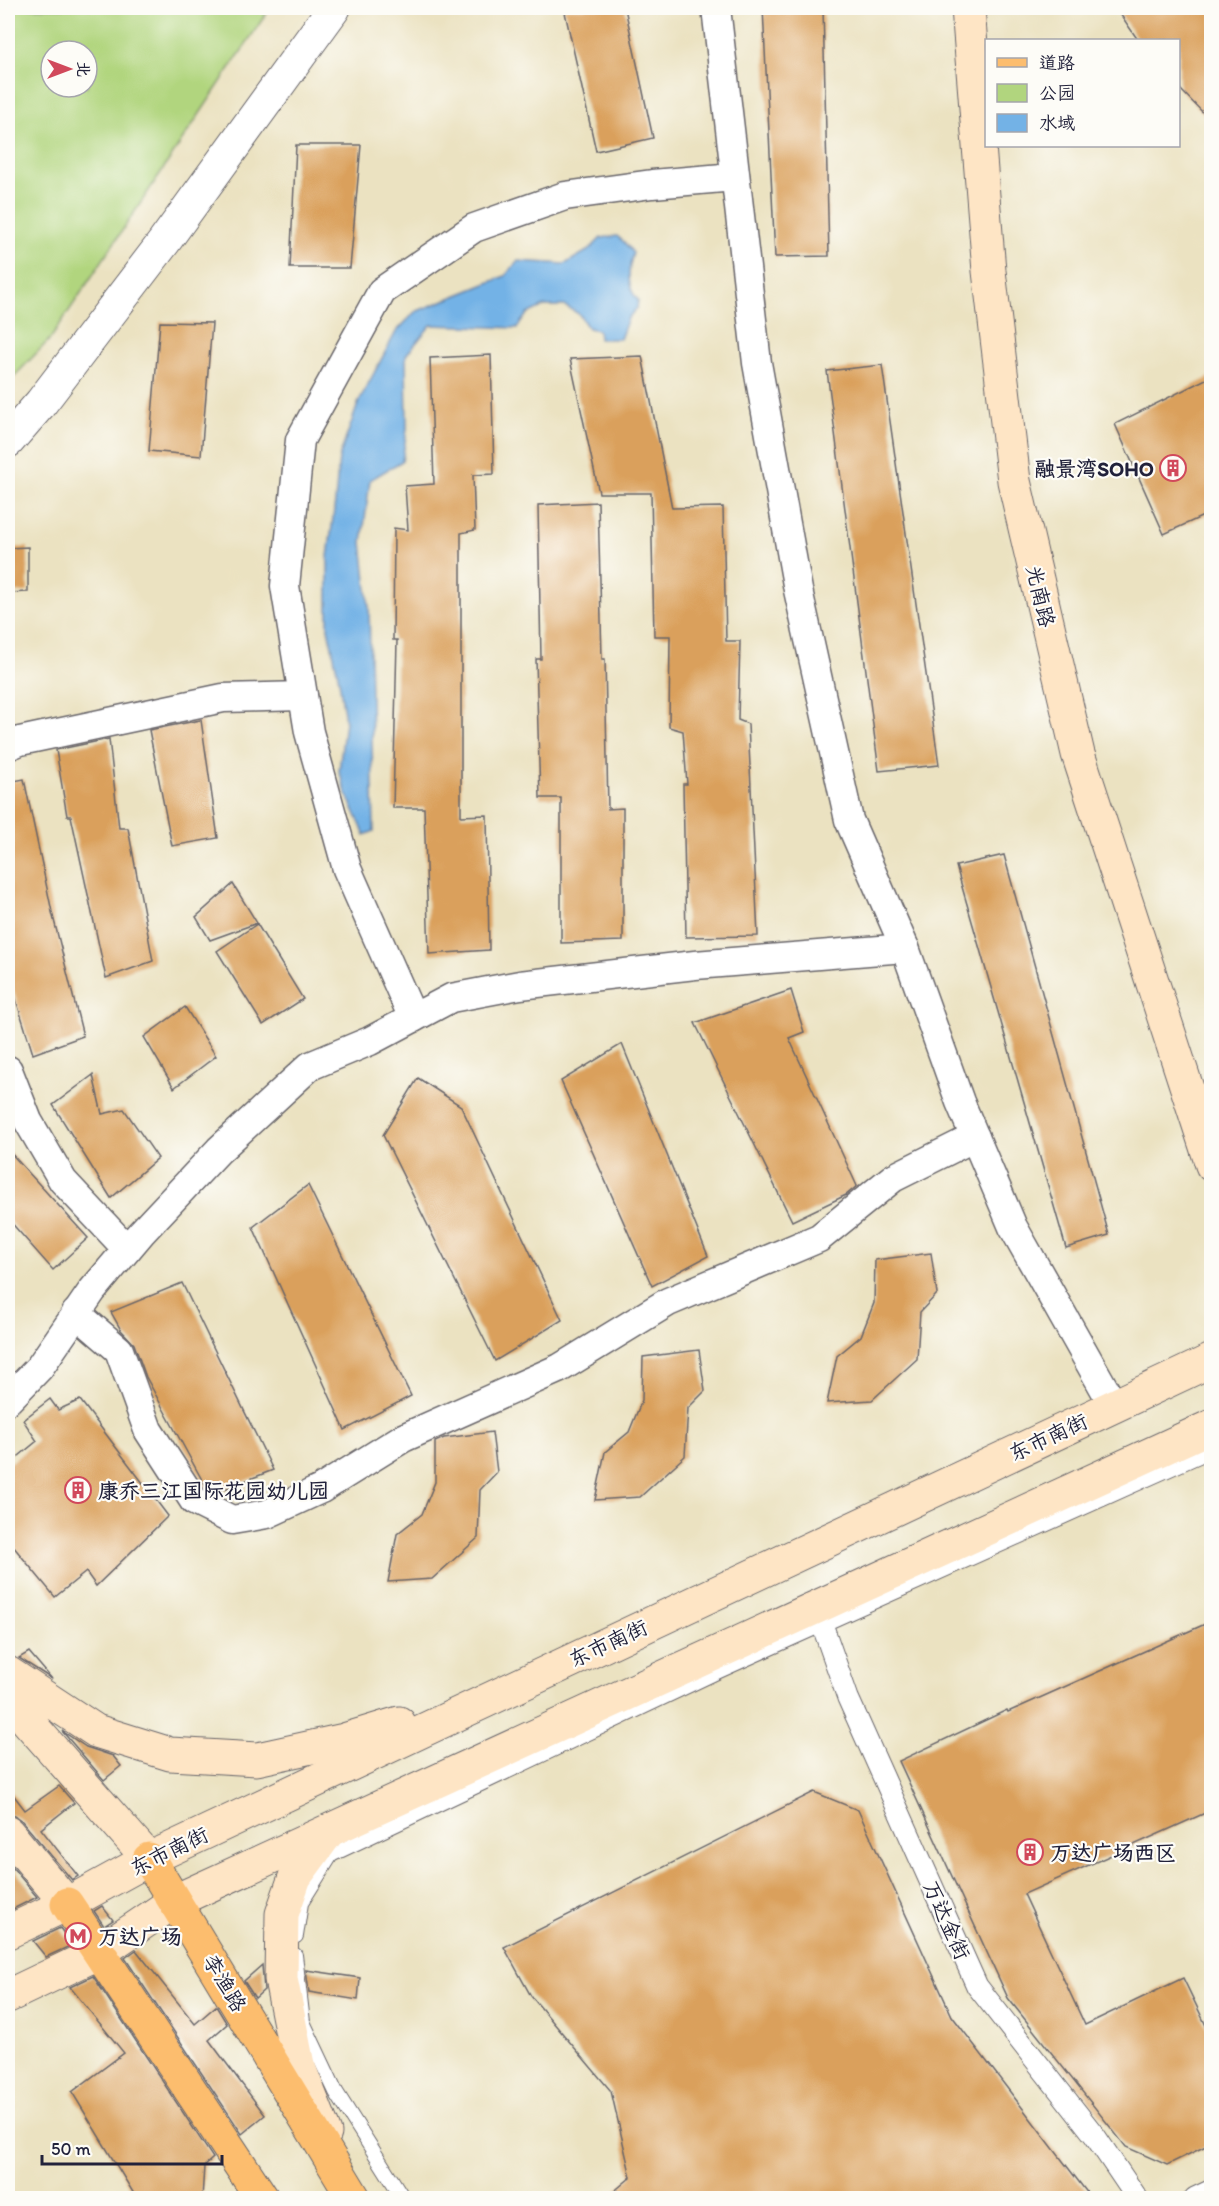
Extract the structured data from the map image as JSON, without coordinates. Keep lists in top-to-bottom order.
{
  "streets": {
    "main road": ["光南路", "东市南街", "李渔路"],
    "street": ["万达金街"]
  },
  "crossings": [
    ["东市南街", "李渔路"]
  ],
  "places": {
    "building": ["融景湾SOHO", "康乔三江国际花园幼儿园", "万达广场西区"],
    "metro station": ["万达广场"]
  },
  "legend": ["道路", "公园", "水域"],
  "scale_bar": "50 m",
  "north": "right"
}
